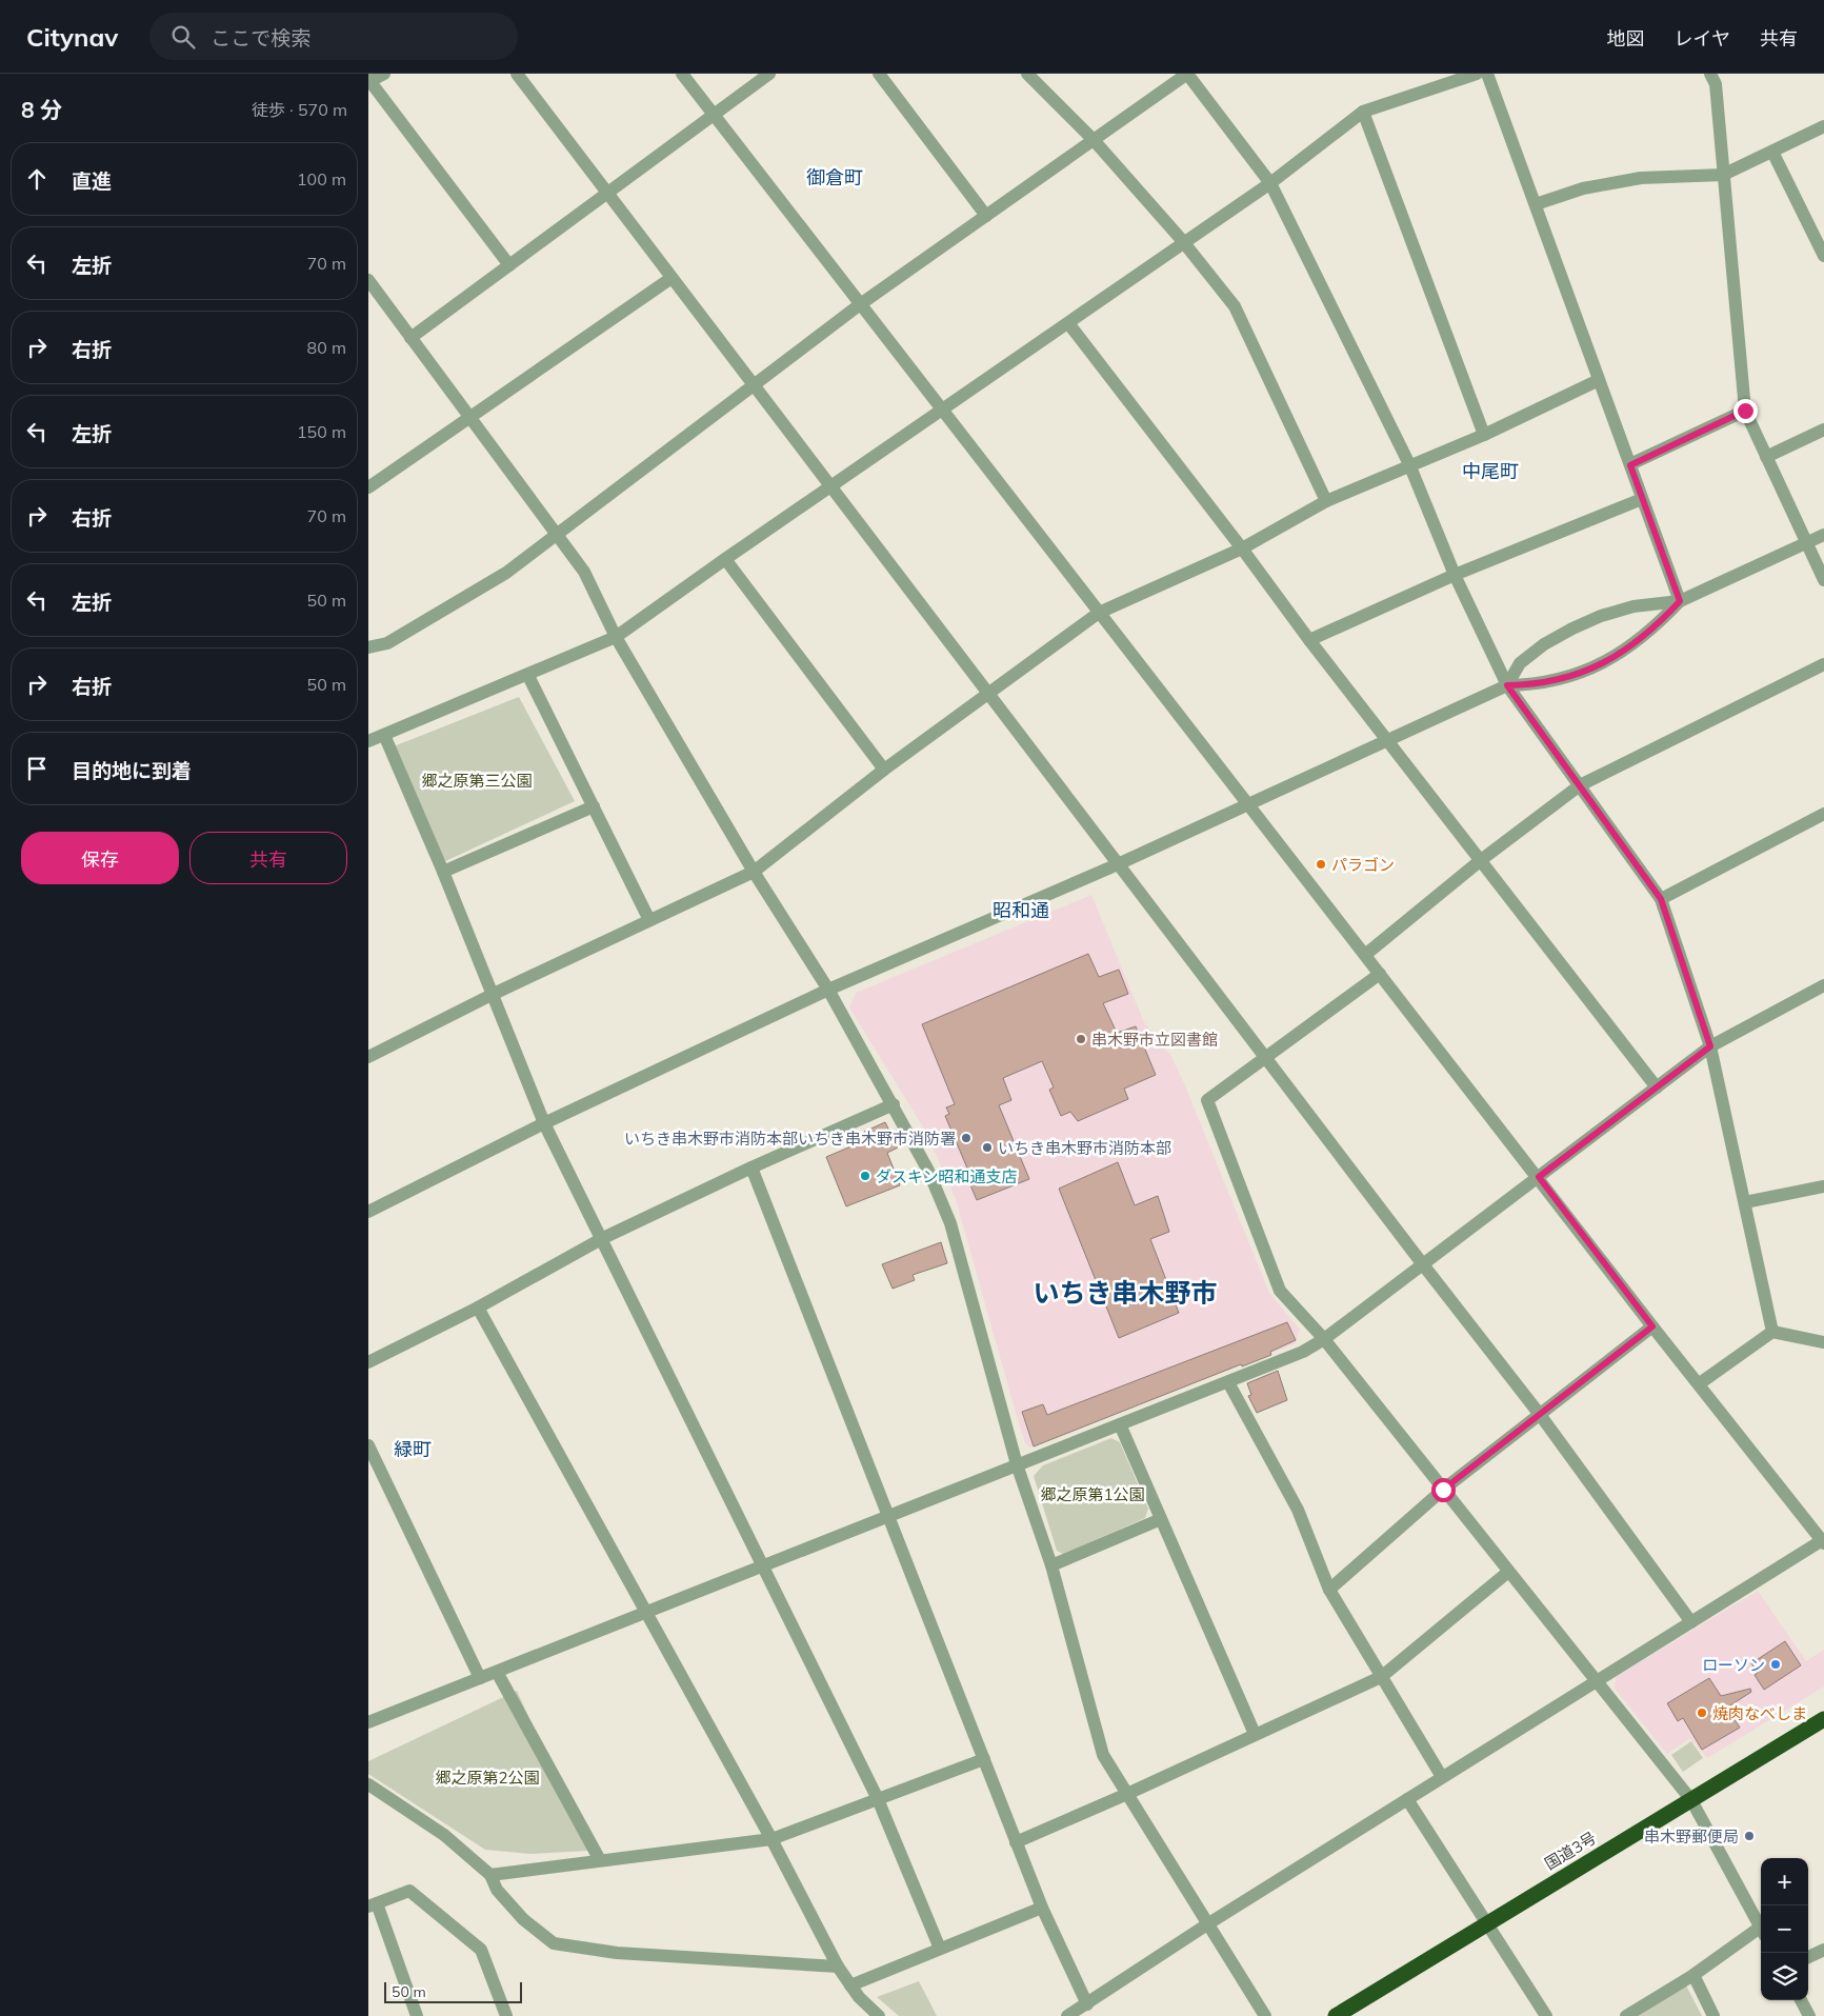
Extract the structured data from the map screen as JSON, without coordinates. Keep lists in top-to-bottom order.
{
  "streets": {
    "highway": ["国道3号"]
  },
  "districts": [
    "御倉町",
    "中尾町",
    "昭和通",
    "いちき串木野市",
    "緑町"
  ],
  "parks": ["郷之原第三公園", "郷之原第1公園", "郷之原第2公園"],
  "places": [
    "パラゴン",
    "串木野市立図書館",
    "いちき串木野市消防本部いちき串木野市消防署",
    "いちき串木野市消防本部",
    "ダスキン昭和通支店",
    "ローソン",
    "焼肉なべしま",
    "串木野郵便局"
  ],
  "scale_bar": "50 m",
  "page": {
    "header": "Citynav",
    "search": "ここで検索",
    "nav": ["地図", "レイヤ", "共有"],
    "heading": ["8 分", "徒歩 · 570 m"],
    "list": [
      ["直進", "100 m"],
      ["左折", "70 m"],
      ["右折", "80 m"],
      ["左折", "150 m"],
      ["右折", "70 m"],
      ["左折", "50 m"],
      ["右折", "50 m"],
      "目的地に到着"
    ],
    "buttons": ["保存", "共有"],
    "map_buttons": ["+", "−"],
    "scale": "50 m"
  }
}
